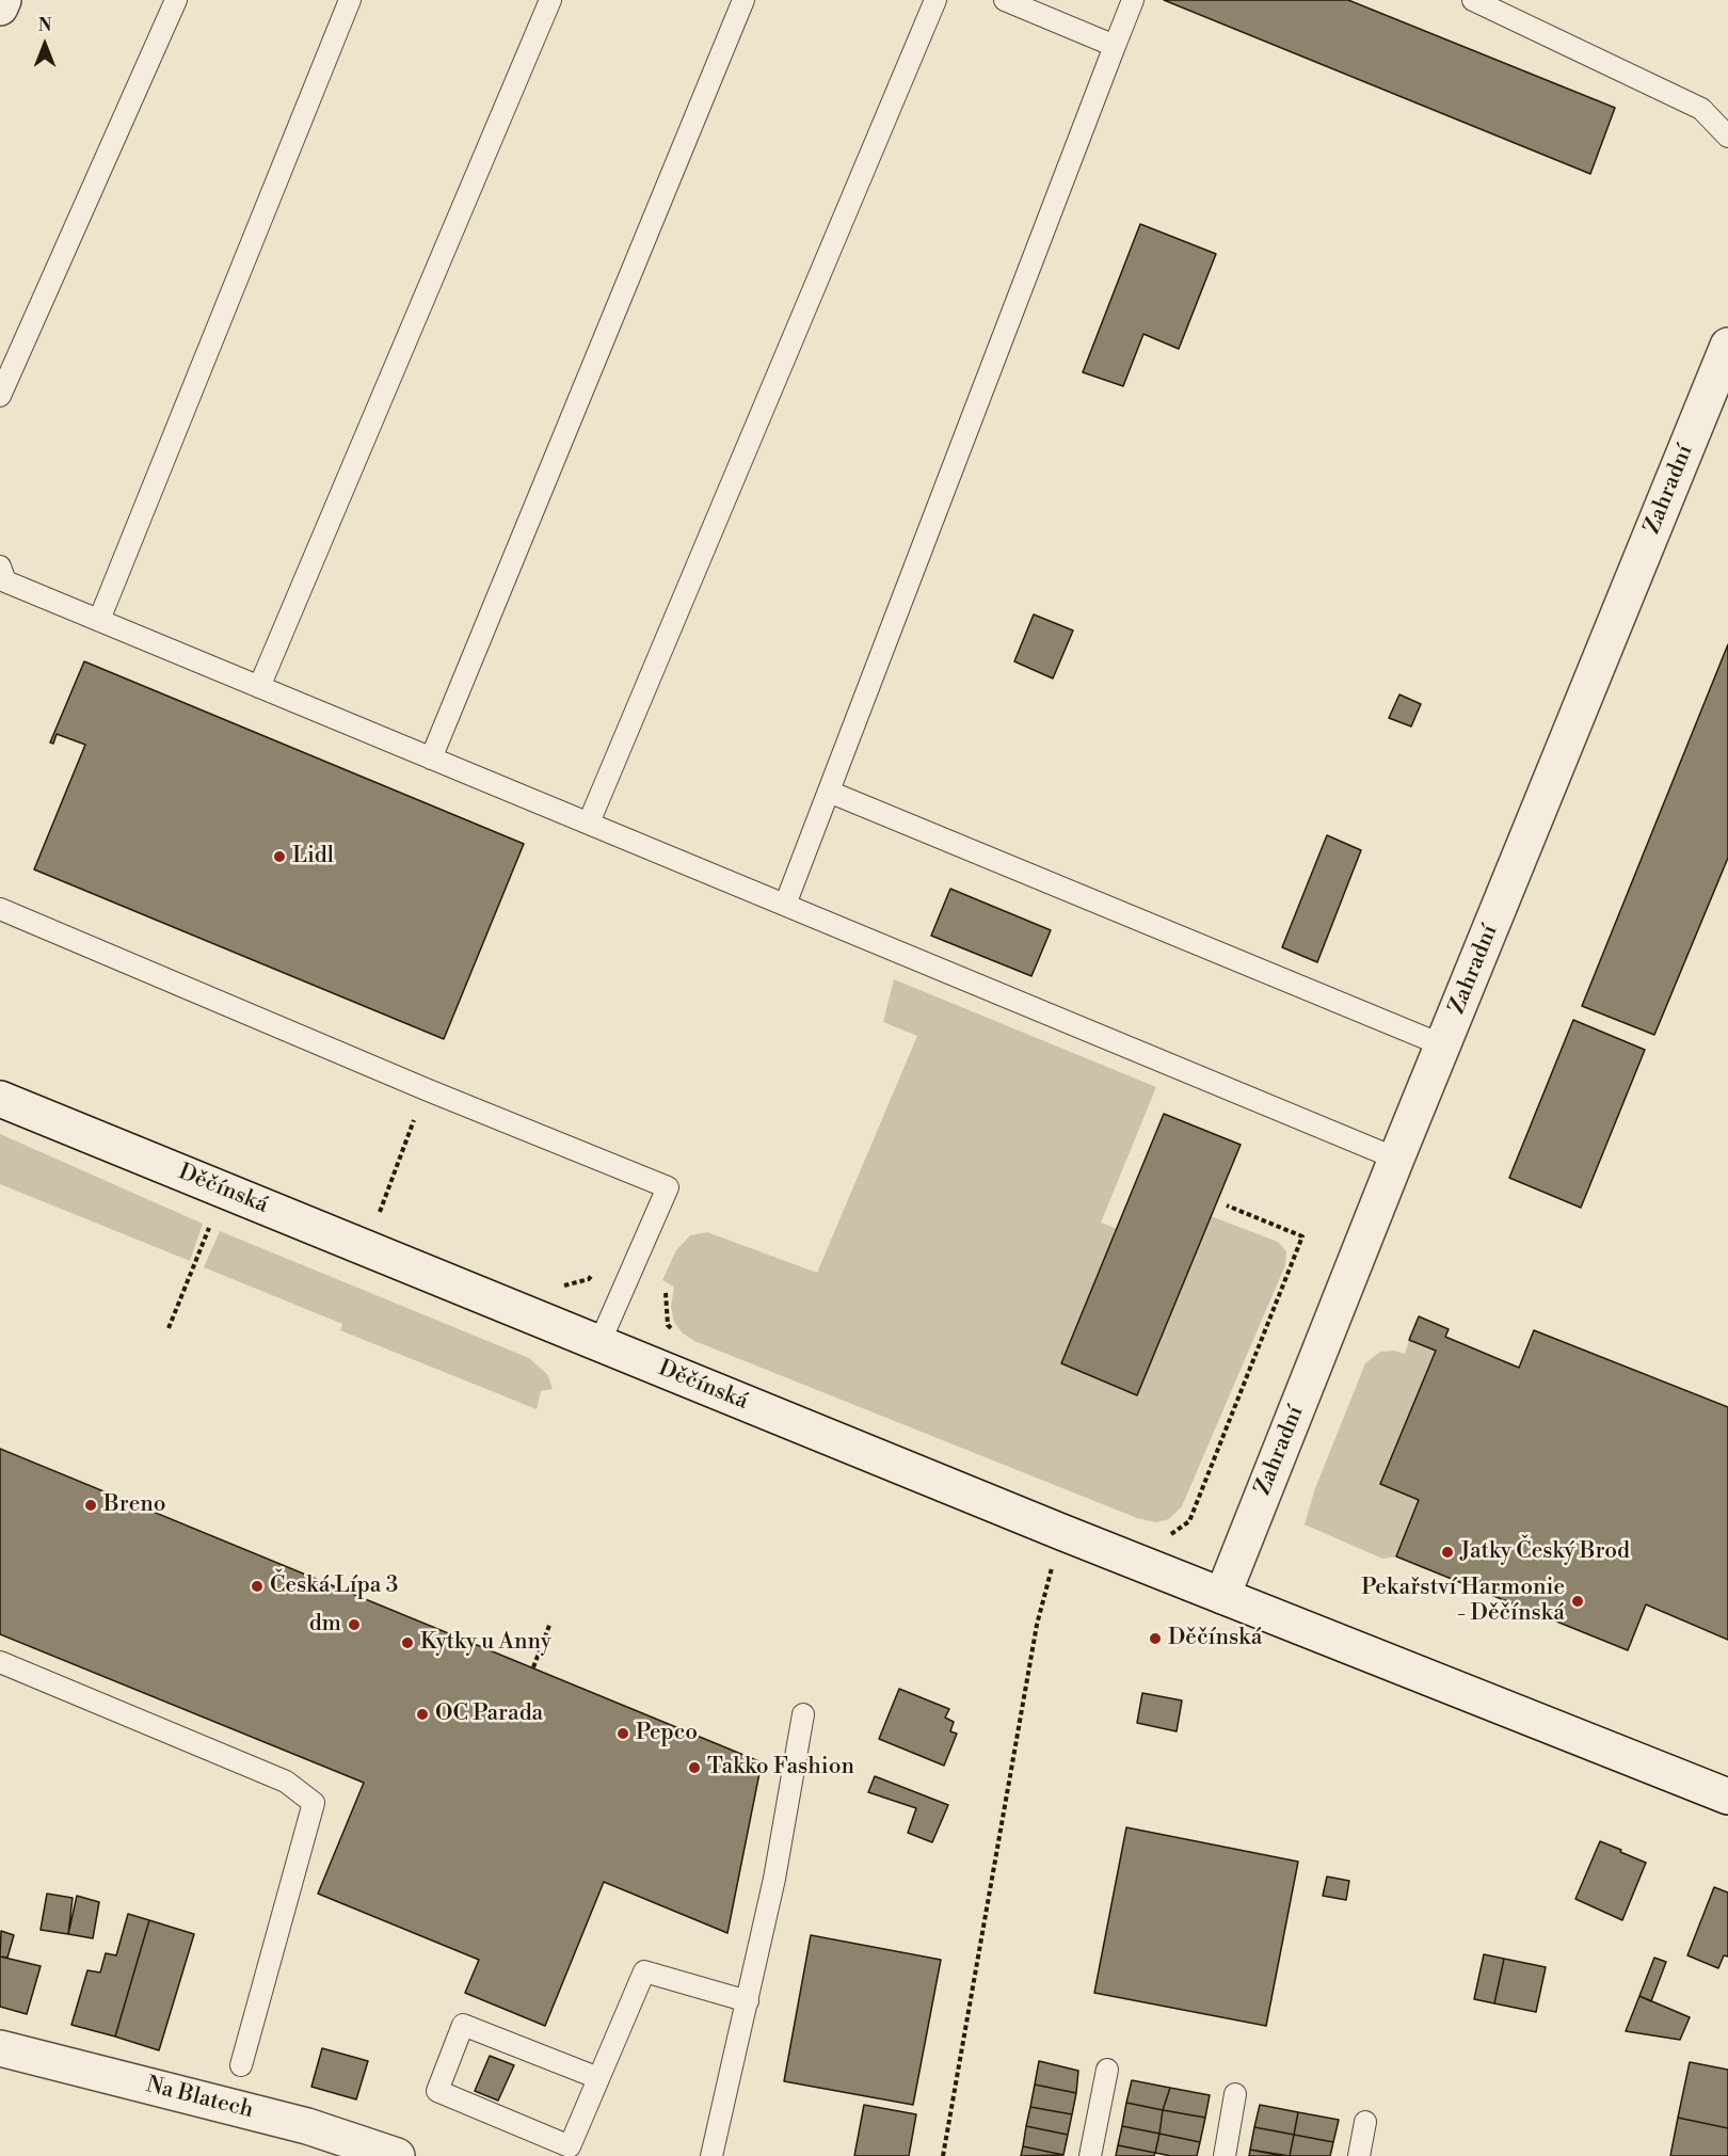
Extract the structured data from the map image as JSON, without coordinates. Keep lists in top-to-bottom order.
{
  "streets": {
    "main road": ["Zahradní", "Děčínská", "Na Blatech"]
  },
  "crossings": [
    ["Zahradní", "Děčínská"]
  ],
  "places": [
    "Lidl",
    "Breno",
    "Jatky Český Brod",
    "Česká Lípa 3",
    "Pekařství Harmonie - Děčínská",
    "dm",
    "Děčínská",
    "Kytky u Anny",
    "OC Parada",
    "Pepco",
    "Takko Fashion"
  ],
  "north": "top"
}
